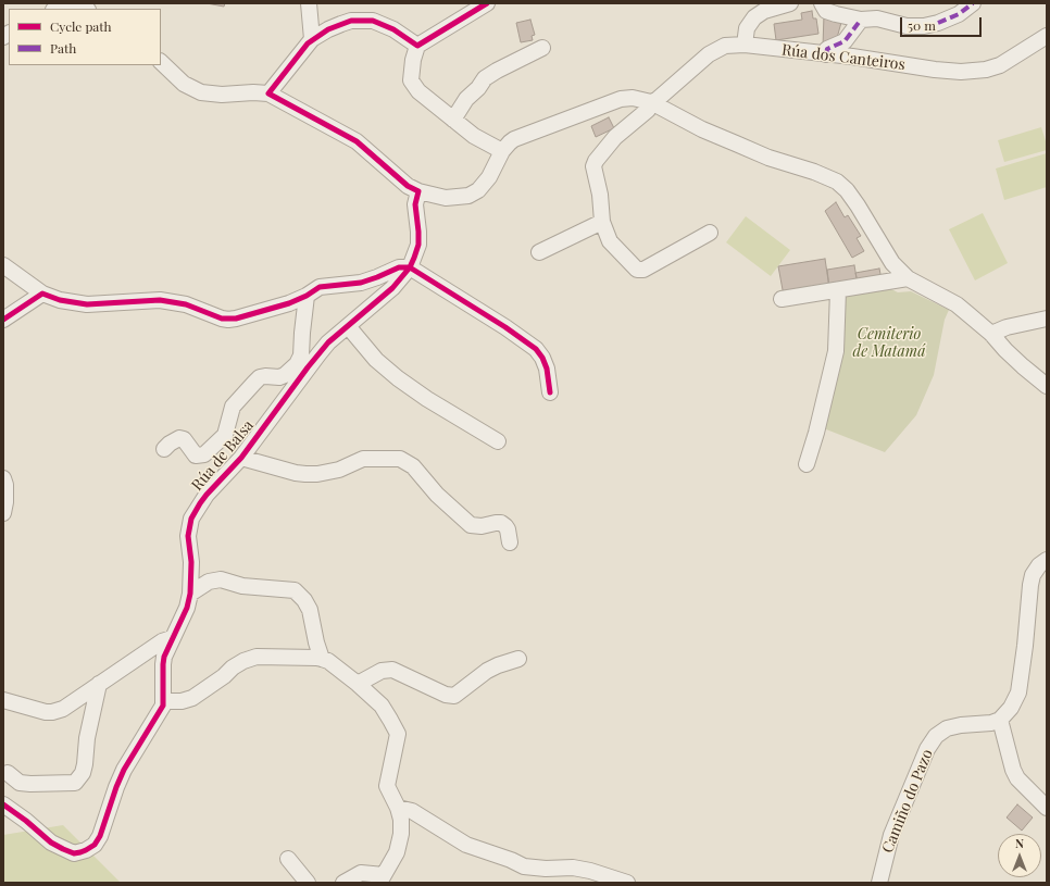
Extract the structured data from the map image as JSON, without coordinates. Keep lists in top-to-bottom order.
{
  "streets": {
    "street": ["Rúa dos Canteiros", "Rúa de Balsa", "Camiño do Pazo"]
  },
  "parks": ["Cemiterio de Matamá"],
  "legend": ["Cycle path", "Path"],
  "scale_bar": "50 m",
  "north": "top"
}
